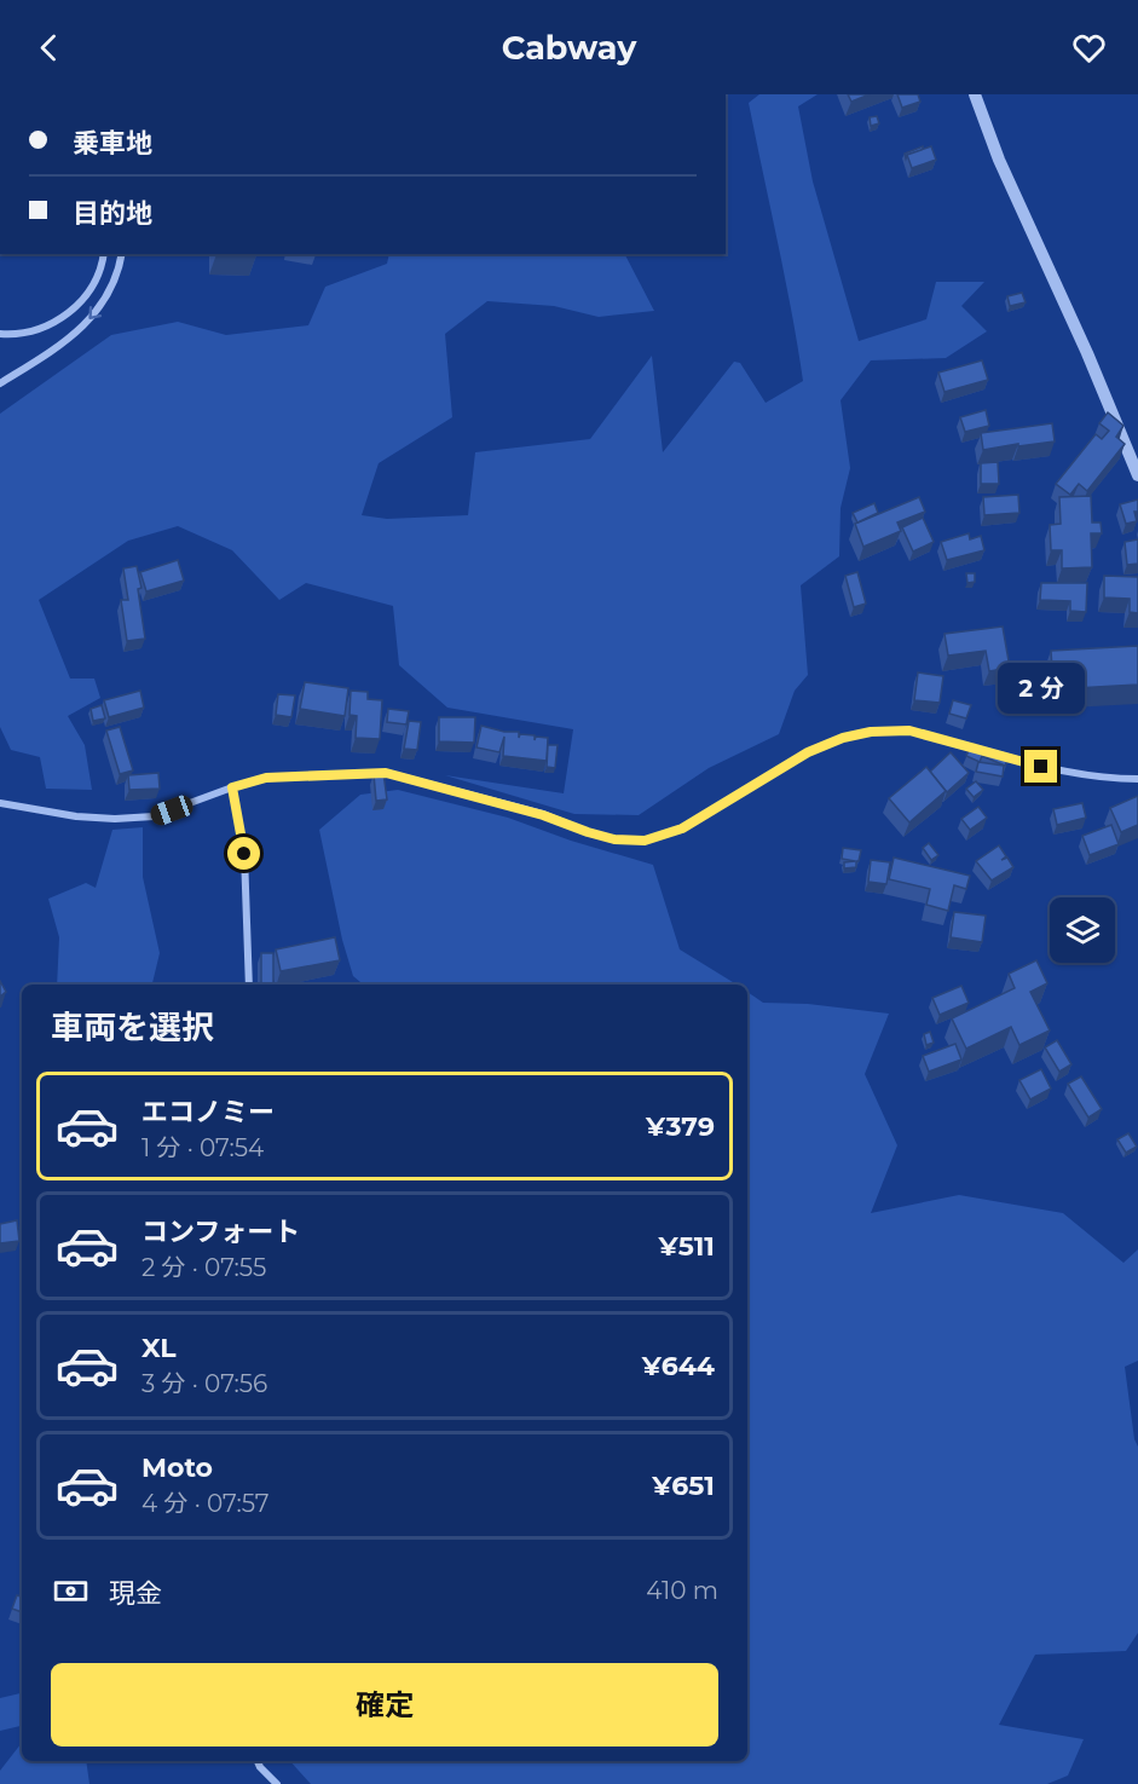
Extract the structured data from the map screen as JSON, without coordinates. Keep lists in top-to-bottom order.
{
  "page": {
    "header": "Cabway",
    "banner": ["乗車地", "目的地"],
    "bubble": "2 分",
    "heading": "車両を選択",
    "list": [
      {
        "name": "エコノミー",
        "note": "1 分 · 07:54",
        "value": "¥379"
      },
      {
        "name": "コンフォート",
        "note": "2 分 · 07:55",
        "value": "¥511"
      },
      {
        "name": "XL",
        "note": "3 分 · 07:56",
        "value": "¥644"
      },
      {
        "name": "Moto",
        "note": "4 分 · 07:57",
        "value": "¥651"
      }
    ],
    "pay": ["現金", "410 m"],
    "buttons": "確定"
  }
}
